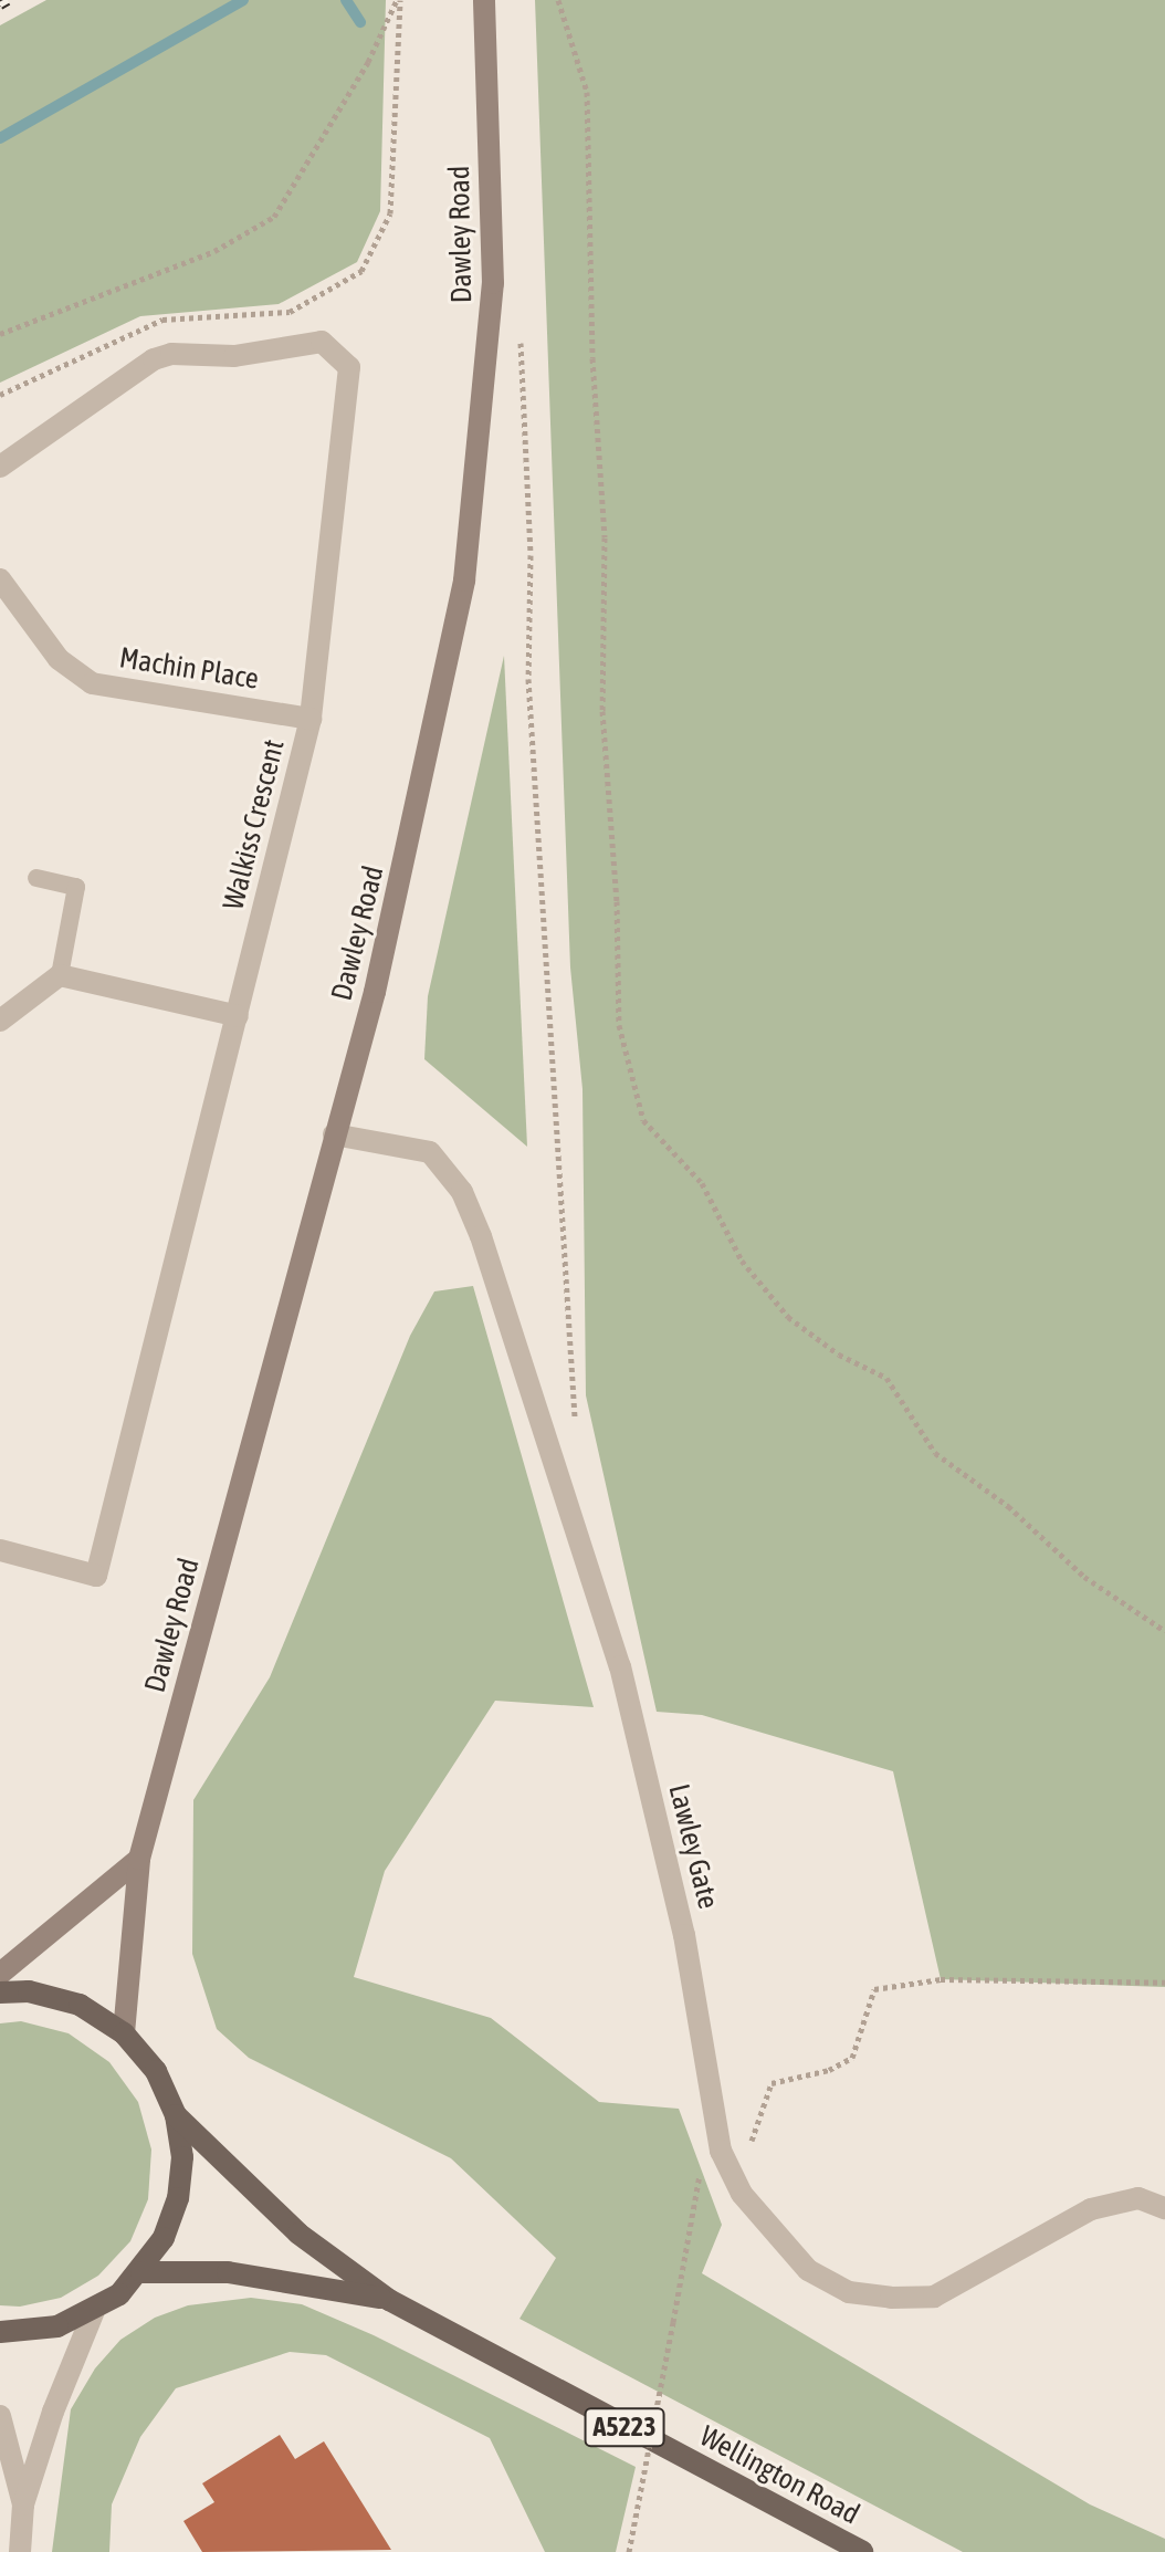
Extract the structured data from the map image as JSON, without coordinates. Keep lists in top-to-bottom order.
{
  "streets": {
    "main road": ["A5223", "Wellington Road"],
    "street": [
      "Dawley Road",
      "Machin Place",
      "Walkiss Crescent",
      "Lawley Gate"
    ]
  },
  "crossings": [
    ["Dawley Road", "Lawley Gate"],
    ["Dawley Road", "A5223"],
    ["Machin Place", "Walkiss Crescent"],
    ["A5223", "Wellington Road"]
  ]
}
